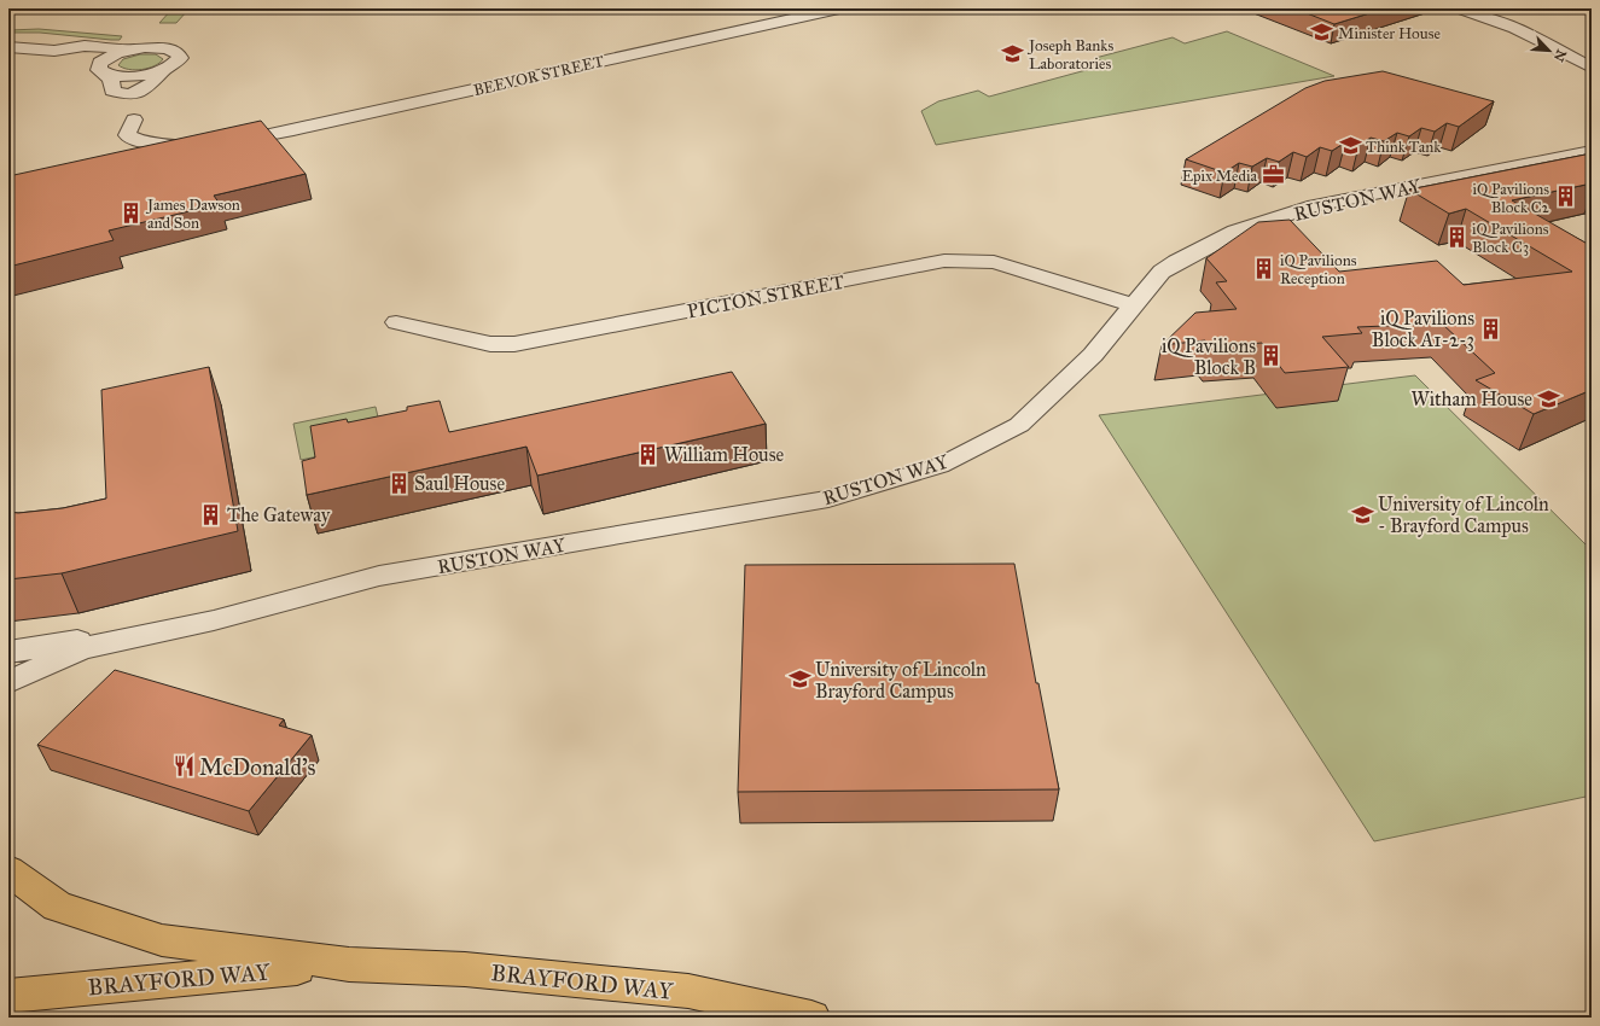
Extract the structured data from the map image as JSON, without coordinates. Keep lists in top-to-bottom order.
{
  "streets": {
    "main road": ["BRAYFORD WAY"],
    "street": ["BEEVOR STREET", "RUSTON WAY", "PICTON STREET"]
  },
  "crossings": [
    ["RUSTON WAY", "PICTON STREET"]
  ],
  "places": {
    "school or university": [
      "Minister House",
      "Joseph Banks Laboratories",
      "Think Tank",
      "Witham House",
      "University of Lincoln - Brayford Campus",
      "University of Lincoln Brayford Campus"
    ],
    "office": ["Epix Media"],
    "building": [
      "iQ Pavilions Block C2",
      "James Dawson and Son",
      "iQ Pavilions Block C3",
      "iQ Pavilions Reception",
      "iQ Pavilions Block A1-2-3",
      "iQ Pavilions Block B",
      "William House",
      "Saul House",
      "The Gateway"
    ],
    "restaurant": ["McDonald's"]
  },
  "north": "bottom right"
}
